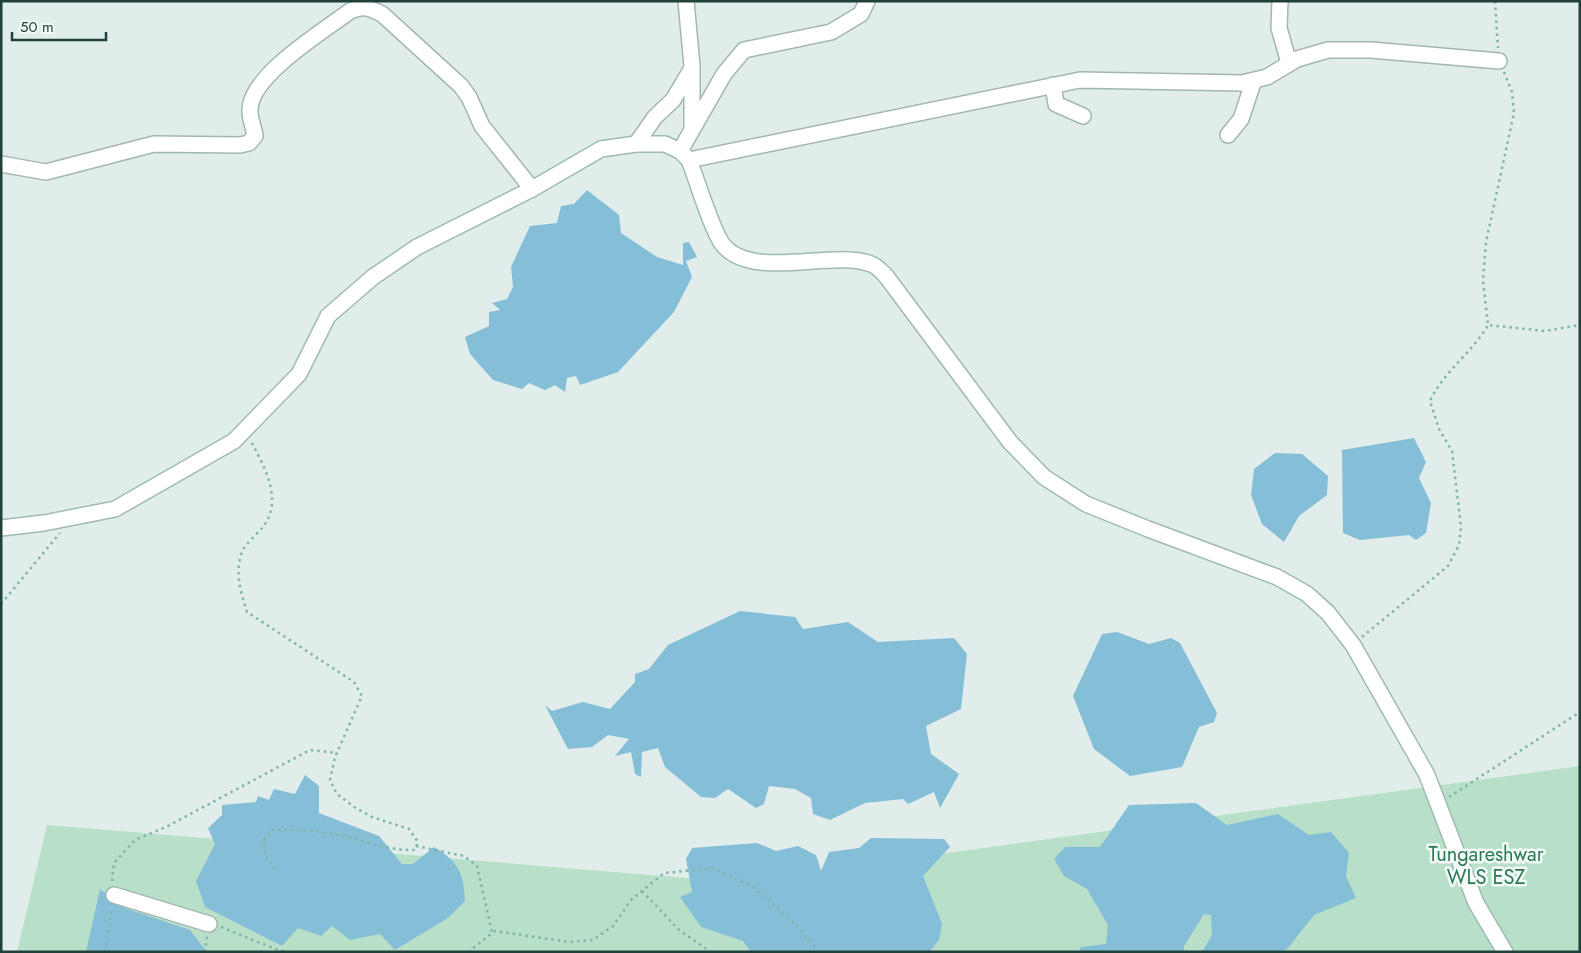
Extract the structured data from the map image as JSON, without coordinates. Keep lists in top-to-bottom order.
{
  "parks": ["Tungareshwar WLS ESZ"],
  "scale_bar": "50 m"
}
